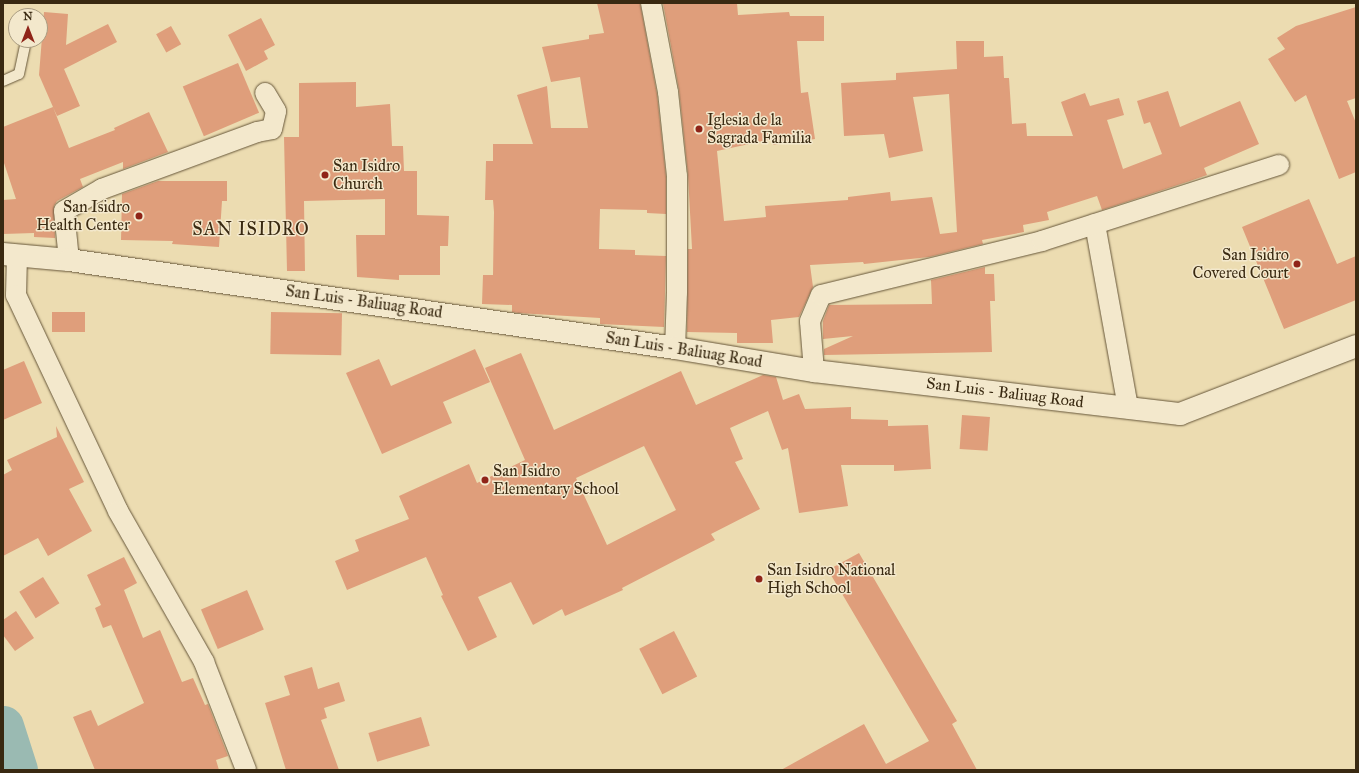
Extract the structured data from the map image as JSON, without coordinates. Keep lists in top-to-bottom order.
{
  "streets": {
    "main road": ["San Luis - Baliuag Road"]
  },
  "districts": ["SAN ISIDRO"],
  "places": [
    "Iglesia de la Sagrada Familia",
    "San Isidro Church",
    "San Isidro Health Center",
    "San Isidro Covered Court",
    "San Isidro Elementary School",
    "San Isidro National High School"
  ],
  "north": "top"
}
